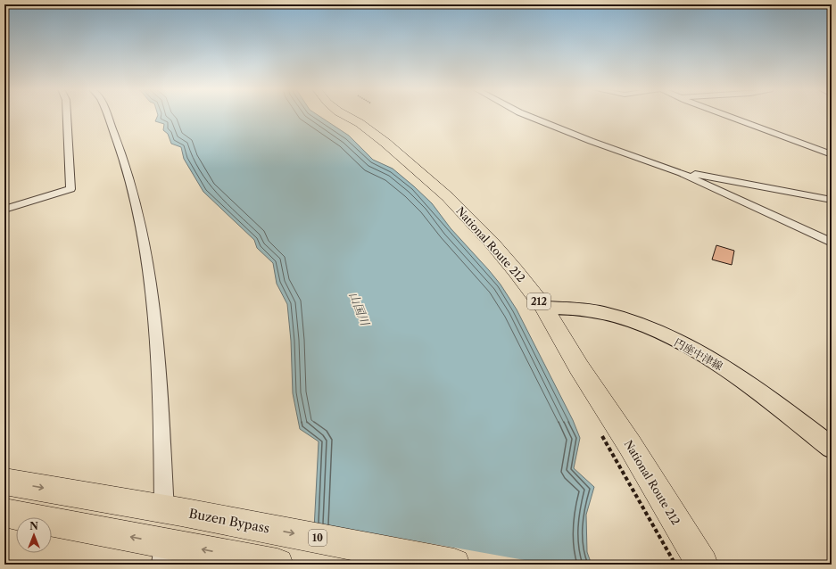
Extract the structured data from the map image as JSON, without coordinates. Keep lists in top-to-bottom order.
{
  "streets": {
    "highway": [
      "National Route 212",
      "212",
      "Buzen Bypass",
      "10"
    ],
    "main road": ["円座中津線"]
  },
  "crossings": [
    ["National Route 212", "円座中津線"]
  ],
  "water": ["山国川"],
  "north": "top"
}
